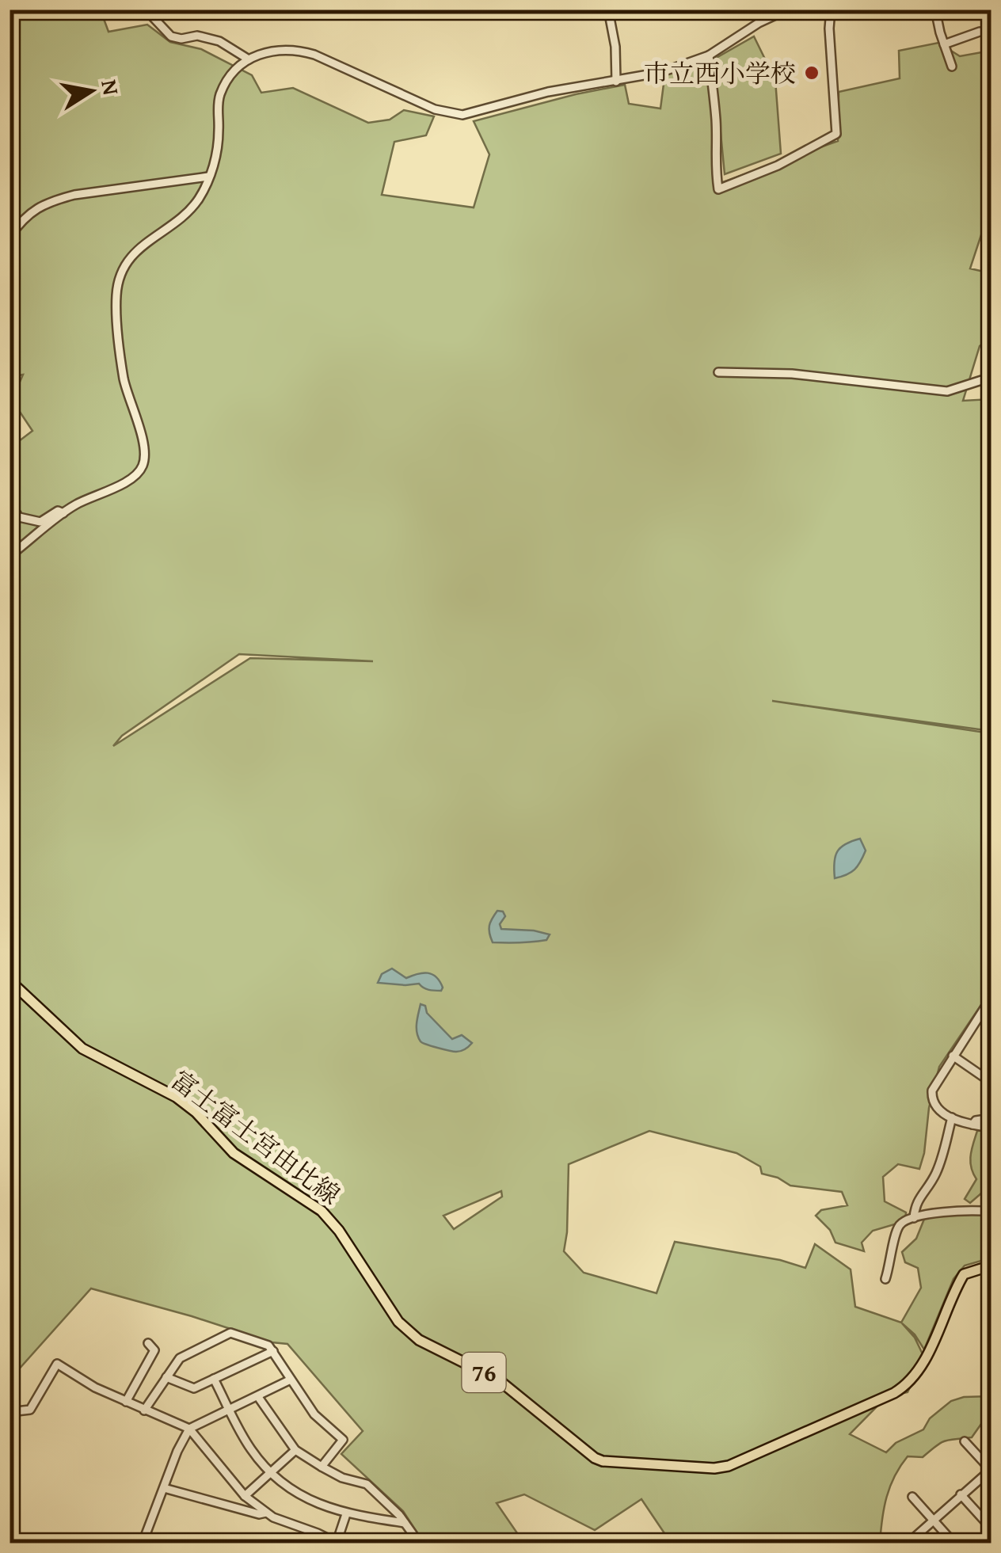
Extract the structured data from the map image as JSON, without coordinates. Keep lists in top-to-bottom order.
{
  "streets": {
    "main road": ["富士富士宮由比線", "76"]
  },
  "places": ["市立西小学校"],
  "north": "right"
}
